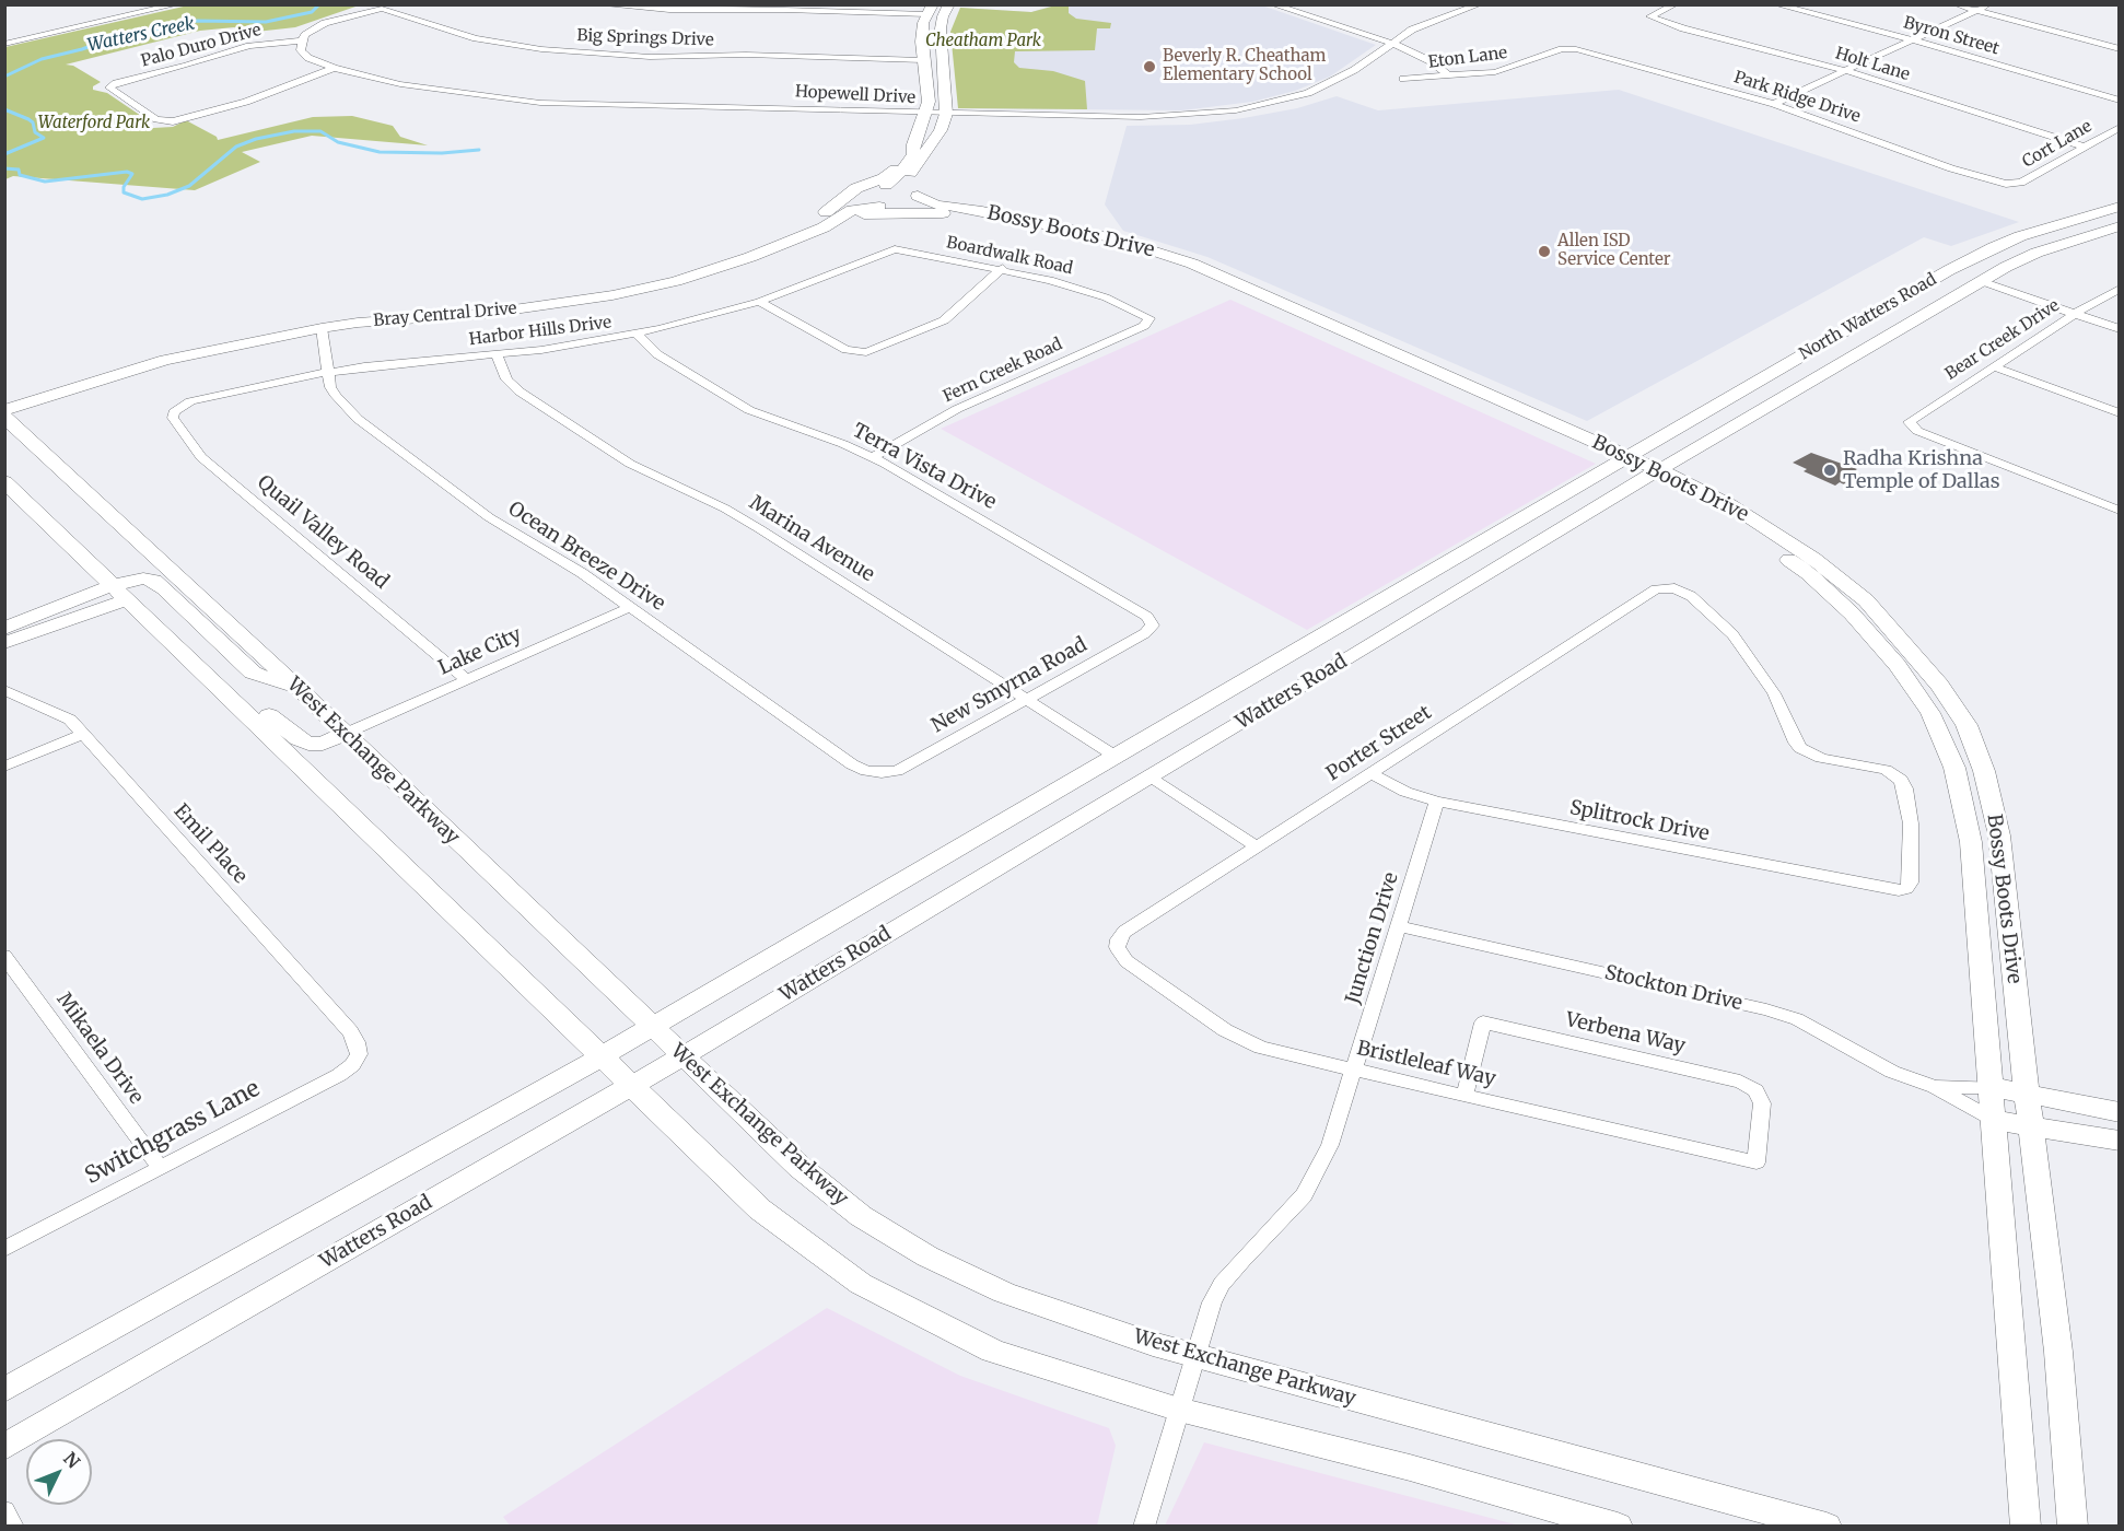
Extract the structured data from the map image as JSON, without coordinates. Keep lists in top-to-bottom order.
{
  "streets": {
    "main road": [
      "Bossy Boots Drive",
      "Bray Central Drive",
      "North Watters Road",
      "Watters Road",
      "West Exchange Parkway",
      "Stockton Drive"
    ],
    "street": [
      "Byron Street",
      "Big Springs Drive",
      "Palo Duro Drive",
      "Eton Lane",
      "Holt Lane",
      "Hopewell Drive",
      "Park Ridge Drive",
      "Cort Lane",
      "Boardwalk Road",
      "Harbor Hills Drive",
      "Bear Creek Drive",
      "Fern Creek Road",
      "Terra Vista Drive",
      "Quail Valley Road",
      "Marina Avenue",
      "Ocean Breeze Drive",
      "Lake City",
      "New Smyrna Road",
      "Porter Street",
      "Splitrock Drive",
      "Emil Place",
      "Junction Drive",
      "Verbena Way",
      "Mikaela Drive",
      "Bristleleaf Way",
      "Switchgrass Lane"
    ]
  },
  "crossings": [
    ["Big Springs Drive", "Palo Duro Drive"],
    ["Big Springs Drive", "Hopewell Drive"],
    ["Palo Duro Drive", "Hopewell Drive"],
    ["Eton Lane", "Park Ridge Drive"],
    ["Holt Lane", "Cort Lane"],
    ["Park Ridge Drive", "Cort Lane"],
    ["Bossy Boots Drive", "Bray Central Drive"],
    ["Bossy Boots Drive", "North Watters Road"],
    ["Bossy Boots Drive", "Watters Road"],
    ["Bossy Boots Drive", "Stockton Drive"],
    ["Boardwalk Road", "Harbor Hills Drive"],
    ["Boardwalk Road", "Fern Creek Road"],
    ["Bray Central Drive", "Ocean Breeze Drive"],
    ["North Watters Road", "Watters Road"],
    ["Harbor Hills Drive", "Terra Vista Drive"],
    ["Harbor Hills Drive", "Quail Valley Road"],
    ["Harbor Hills Drive", "Marina Avenue"],
    ["Harbor Hills Drive", "Ocean Breeze Drive"],
    ["Fern Creek Road", "Terra Vista Drive"],
    ["Terra Vista Drive", "New Smyrna Road"],
    ["Quail Valley Road", "Lake City"],
    ["Marina Avenue", "New Smyrna Road"],
    ["Marina Avenue", "Watters Road"],
    ["Ocean Breeze Drive", "Lake City"],
    ["Ocean Breeze Drive", "New Smyrna Road"],
    ["Lake City", "West Exchange Parkway"],
    ["Watters Road", "West Exchange Parkway"],
    ["Porter Street", "Splitrock Drive"],
    ["Porter Street", "Bristleleaf Way"],
    ["West Exchange Parkway", "Junction Drive"],
    ["Splitrock Drive", "Junction Drive"],
    ["Emil Place", "Switchgrass Lane"],
    ["Junction Drive", "Stockton Drive"],
    ["Junction Drive", "Bristleleaf Way"],
    ["Verbena Way", "Bristleleaf Way"],
    ["Mikaela Drive", "Switchgrass Lane"]
  ],
  "water": ["Watters Creek"],
  "parks": ["Cheatham Park", "Waterford Park"],
  "places": ["Beverly R. Cheatham Elementary School", "Allen ISD Service Center", "Radha Krishna Temple of Dallas"],
  "north": "top right"
}
